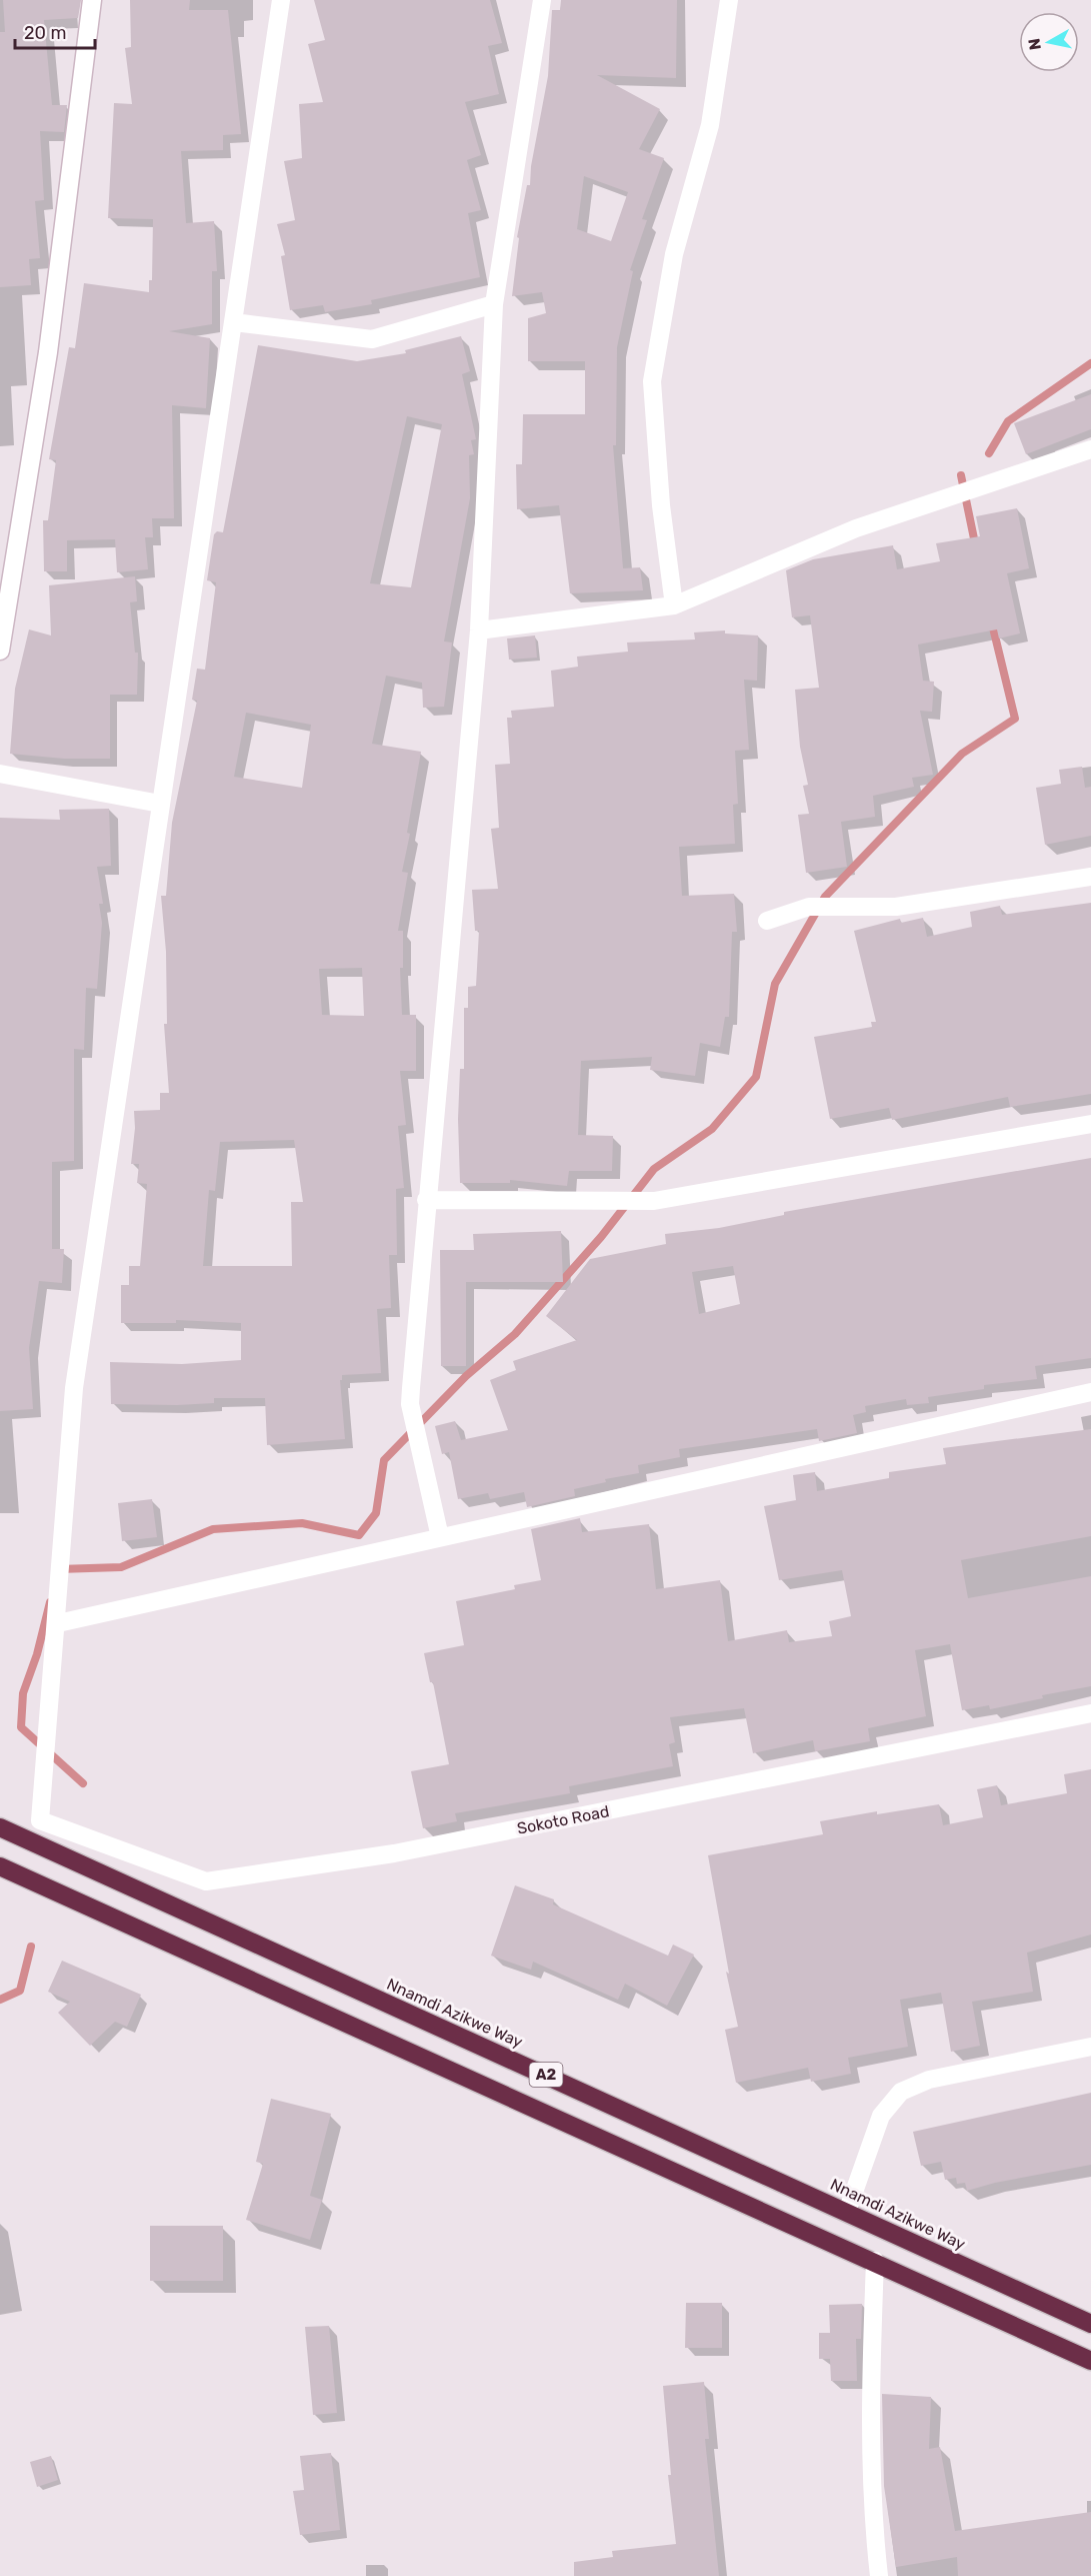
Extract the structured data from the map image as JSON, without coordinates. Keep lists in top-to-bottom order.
{
  "streets": {
    "highway": ["Nnamdi Azikwe Way", "A2"],
    "street": ["Sokoto Road"]
  },
  "scale_bar": "20 m",
  "north": "left"
}
